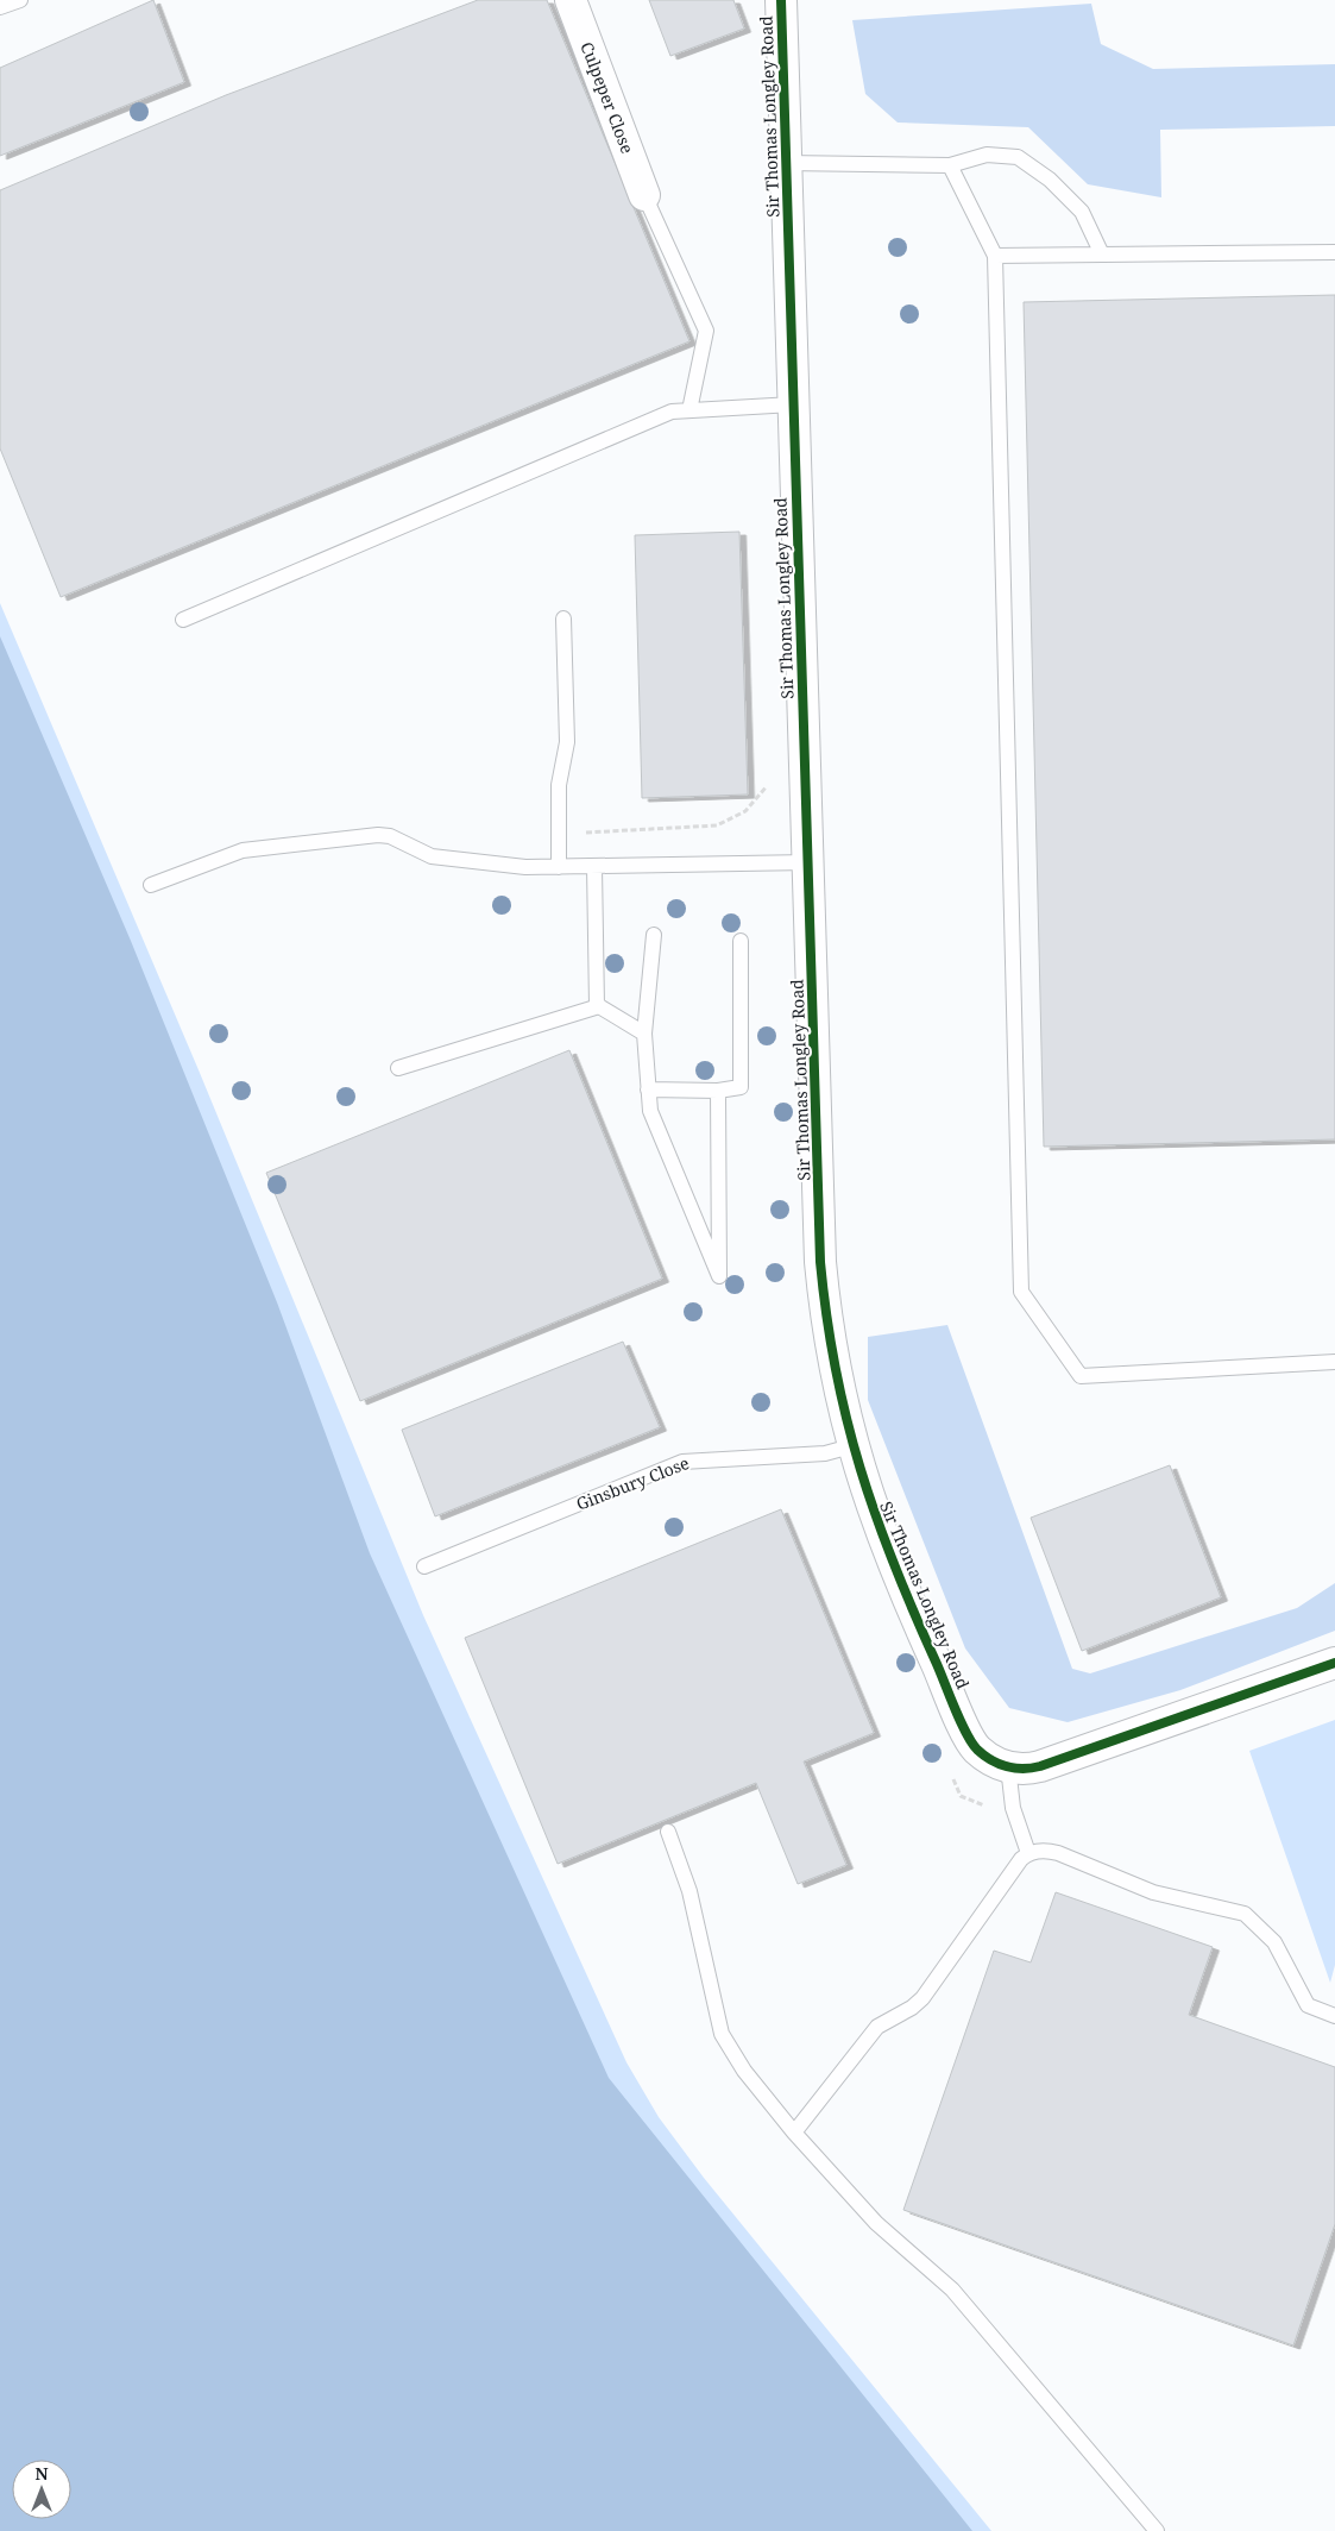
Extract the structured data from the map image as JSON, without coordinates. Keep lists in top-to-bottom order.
{
  "streets": {
    "street": ["Culpeper Close", "Sir Thomas Longley Road"],
    "lane": ["Ginsbury Close"]
  },
  "crossings": [
    ["Sir Thomas Longley Road", "Ginsbury Close"]
  ],
  "north": "top"
}
